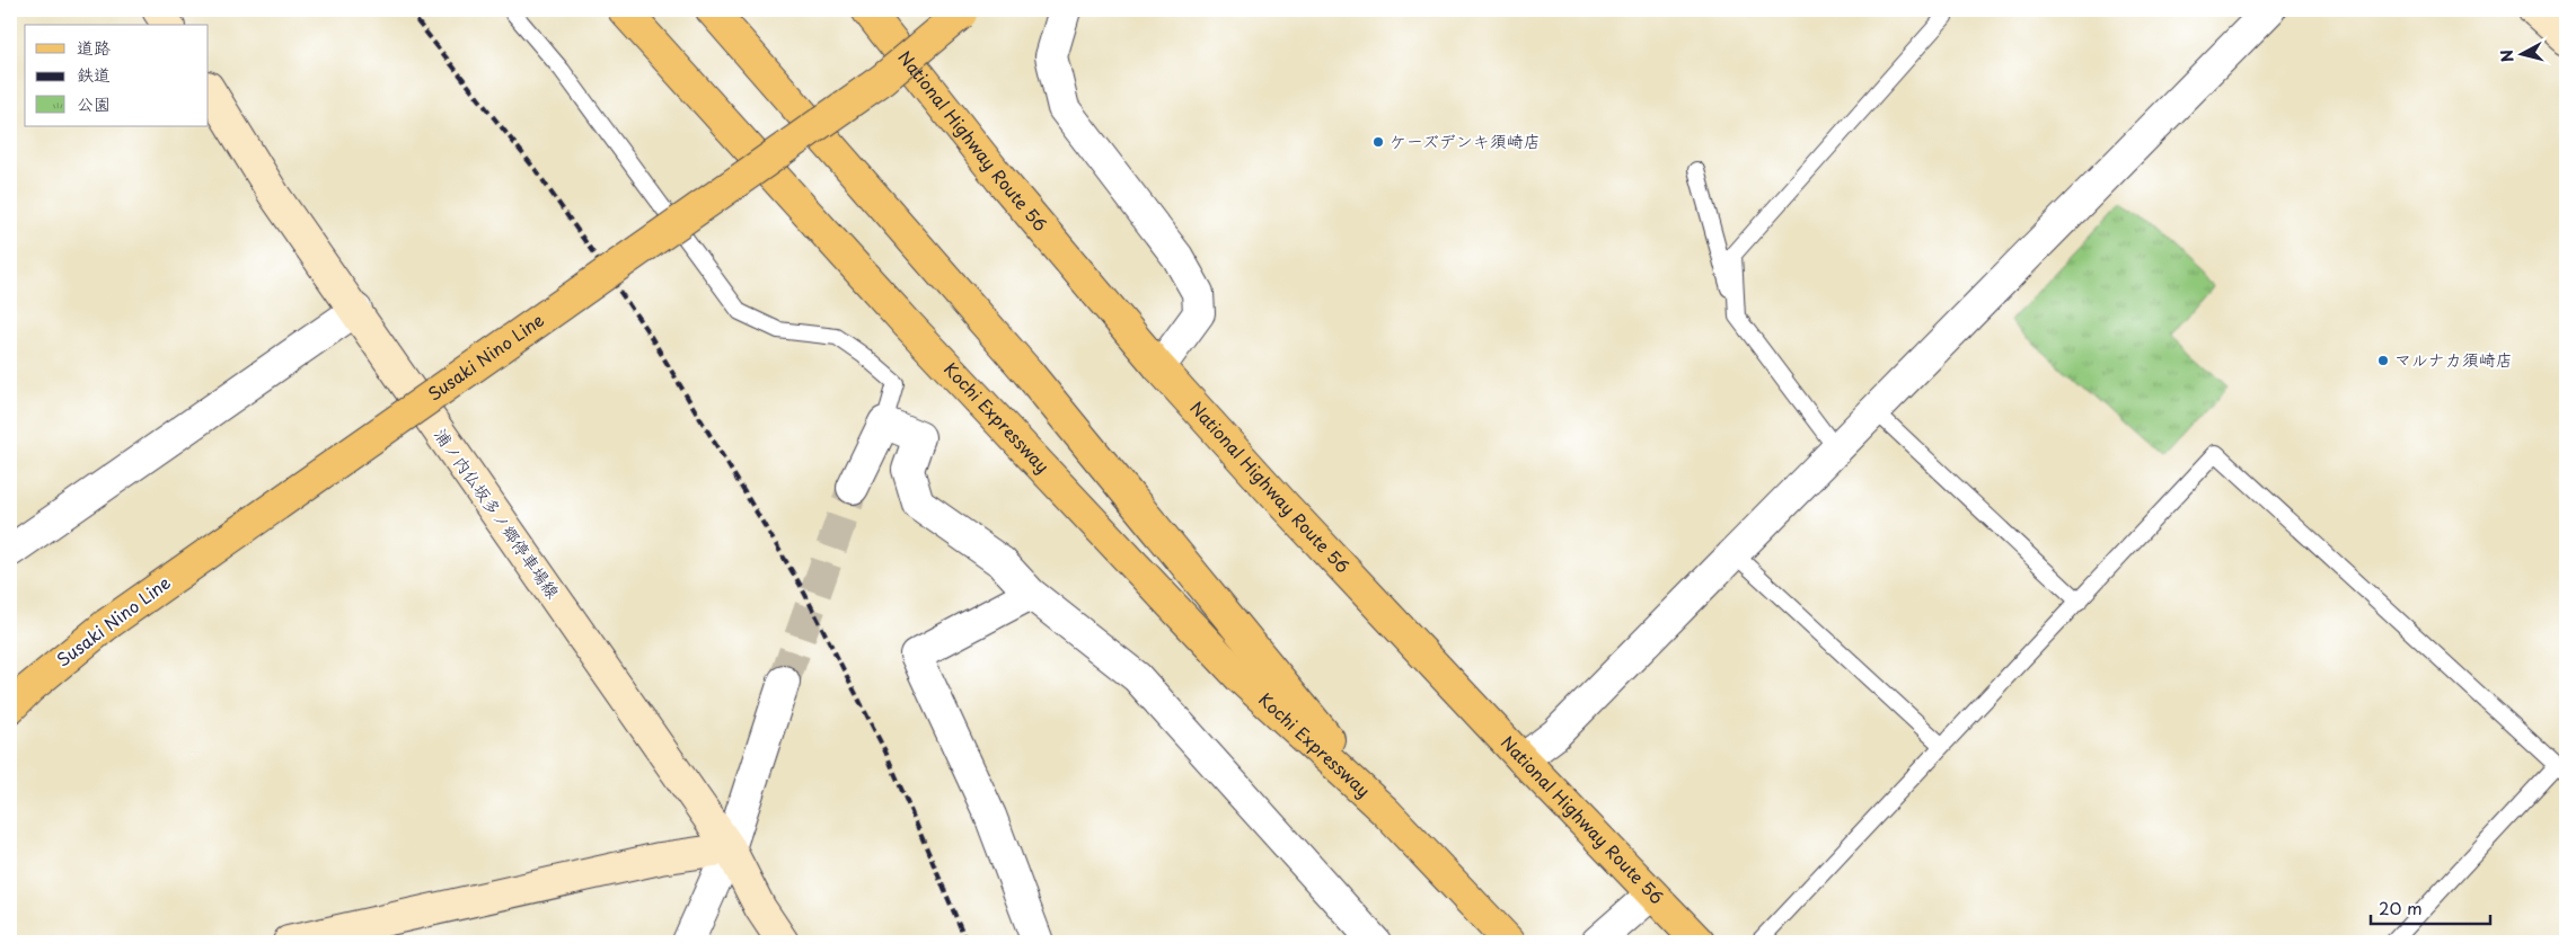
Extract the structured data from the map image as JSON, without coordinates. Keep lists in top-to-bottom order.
{
  "streets": {
    "main road": [
      "National Highway Route 56",
      "Susaki Nino Line",
      "Kochi Expressway",
      "浦ノ内仏坂多ノ郷停車場線"
    ]
  },
  "places": ["ケーズデンキ須崎店", "マルナカ須崎店"],
  "legend": ["道路", "鉄道", "公園"],
  "scale_bar": "20 m",
  "north": "left"
}
